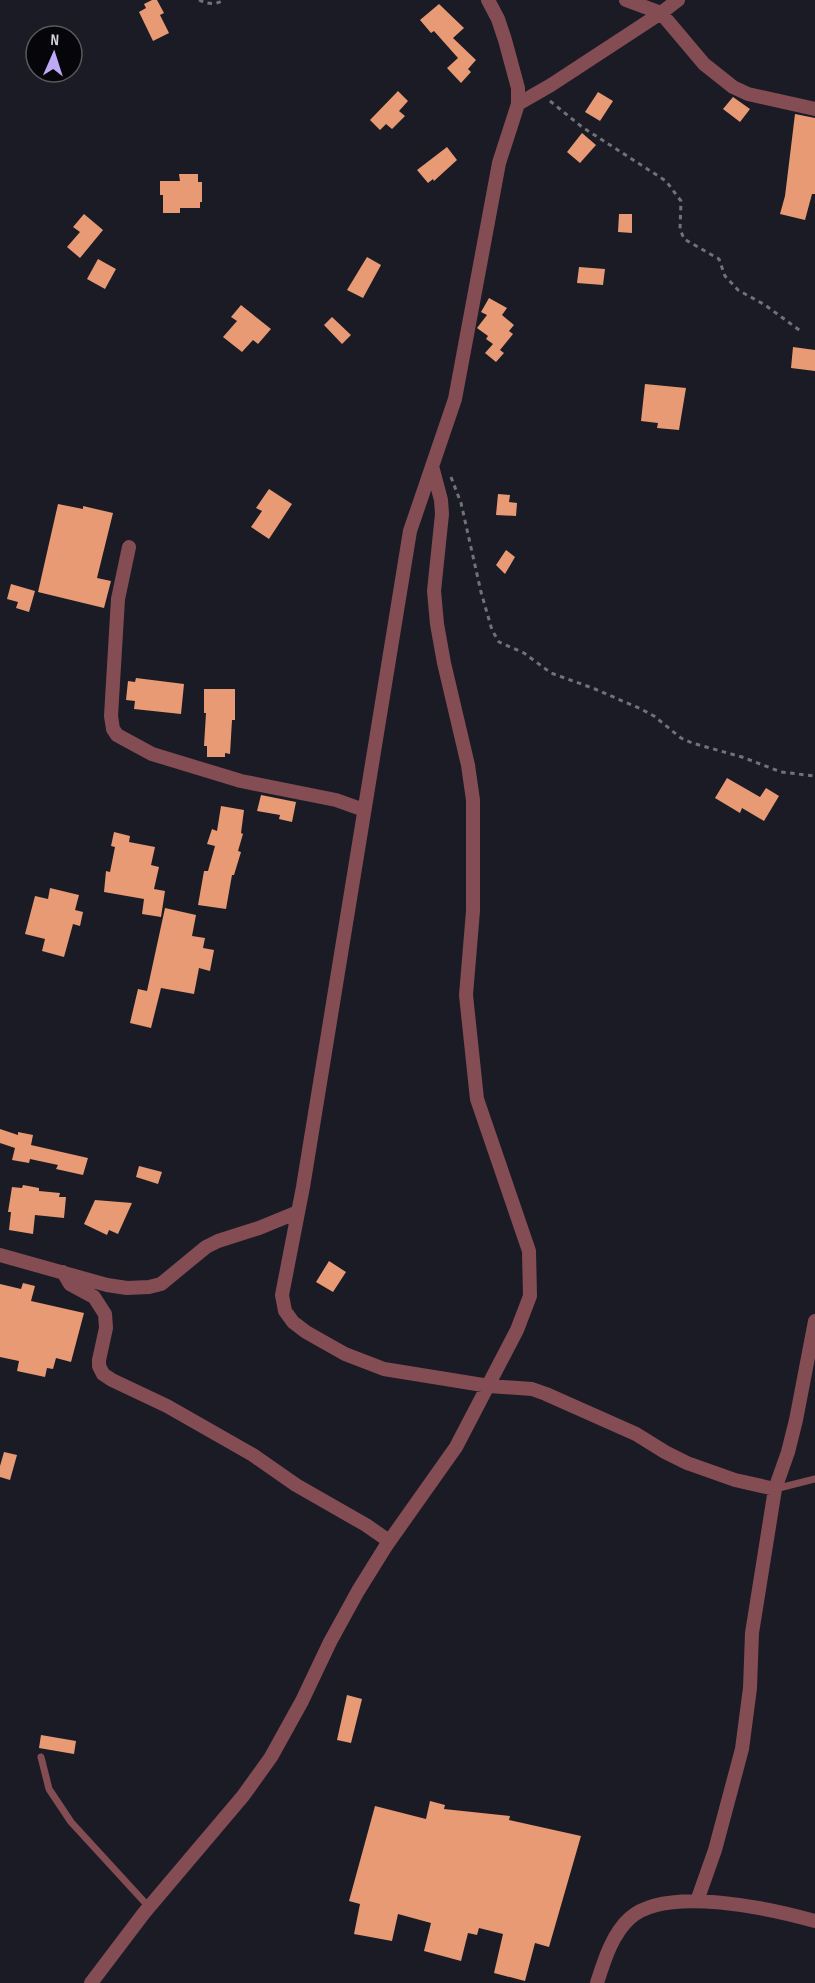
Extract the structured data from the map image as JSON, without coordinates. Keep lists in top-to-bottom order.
{
  "north": "top"
}
